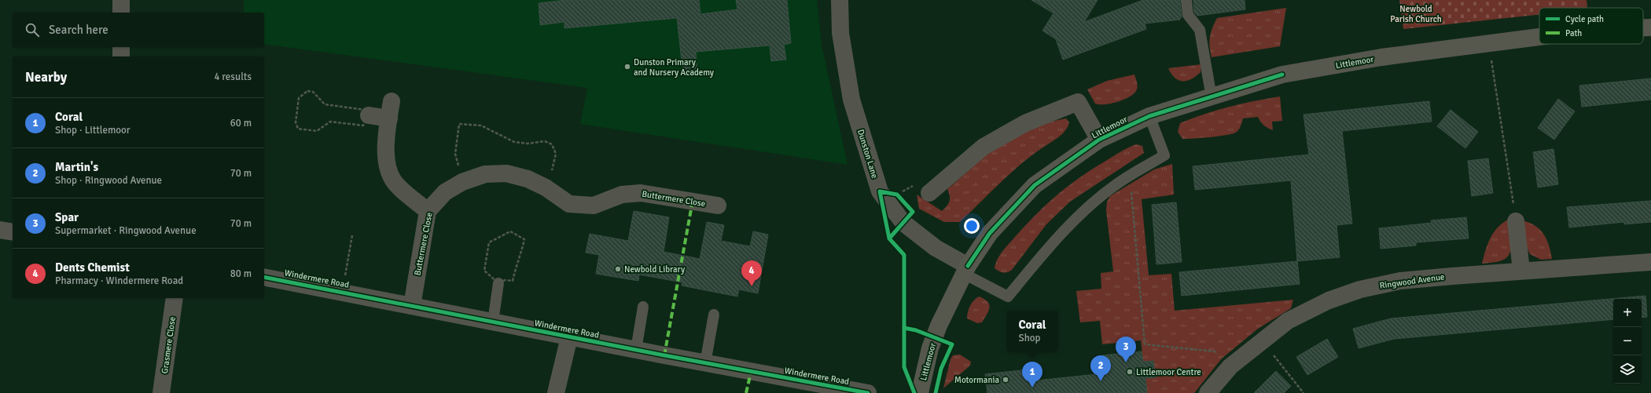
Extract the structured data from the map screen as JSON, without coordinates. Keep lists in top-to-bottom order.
{
  "streets": {
    "main road": ["Littlemoor"],
    "street": [
      "Dunston Lane",
      "Buttermere Close",
      "Windermere Road",
      "Ringwood Avenue",
      "Grasmere Close"
    ]
  },
  "crossings": [
    ["Littlemoor", "Dunston Lane"],
    ["Buttermere Close", "Windermere Road"]
  ],
  "parks": ["Newbold Parish Church"],
  "places": [
    "Dunston Primary and Nursery Academy",
    "Newbold Library",
    "Littlemoor Centre",
    "Motormania"
  ],
  "legend": ["Cycle path", "Path"],
  "page": {
    "search": "Search here",
    "heading": ["Nearby", "4 results"],
    "list": [
      {
        "mark": "1",
        "name": "Coral",
        "note": "Shop · Littlemoor",
        "value": "60 m"
      },
      {
        "mark": "2",
        "name": "Martin's",
        "note": "Shop · Ringwood Avenue",
        "value": "70 m"
      },
      {
        "mark": "3",
        "name": "Spar",
        "note": "Supermarket · Ringwood Avenue",
        "value": "70 m"
      },
      {
        "mark": "4",
        "name": "Dents Chemist",
        "note": "Pharmacy · Windermere Road",
        "value": "80 m"
      }
    ],
    "pins": [
      "4",
      "3",
      "2",
      "1"
    ],
    "map_buttons": ["+", "−"],
    "popup": ["Coral", "Shop"]
  }
}
